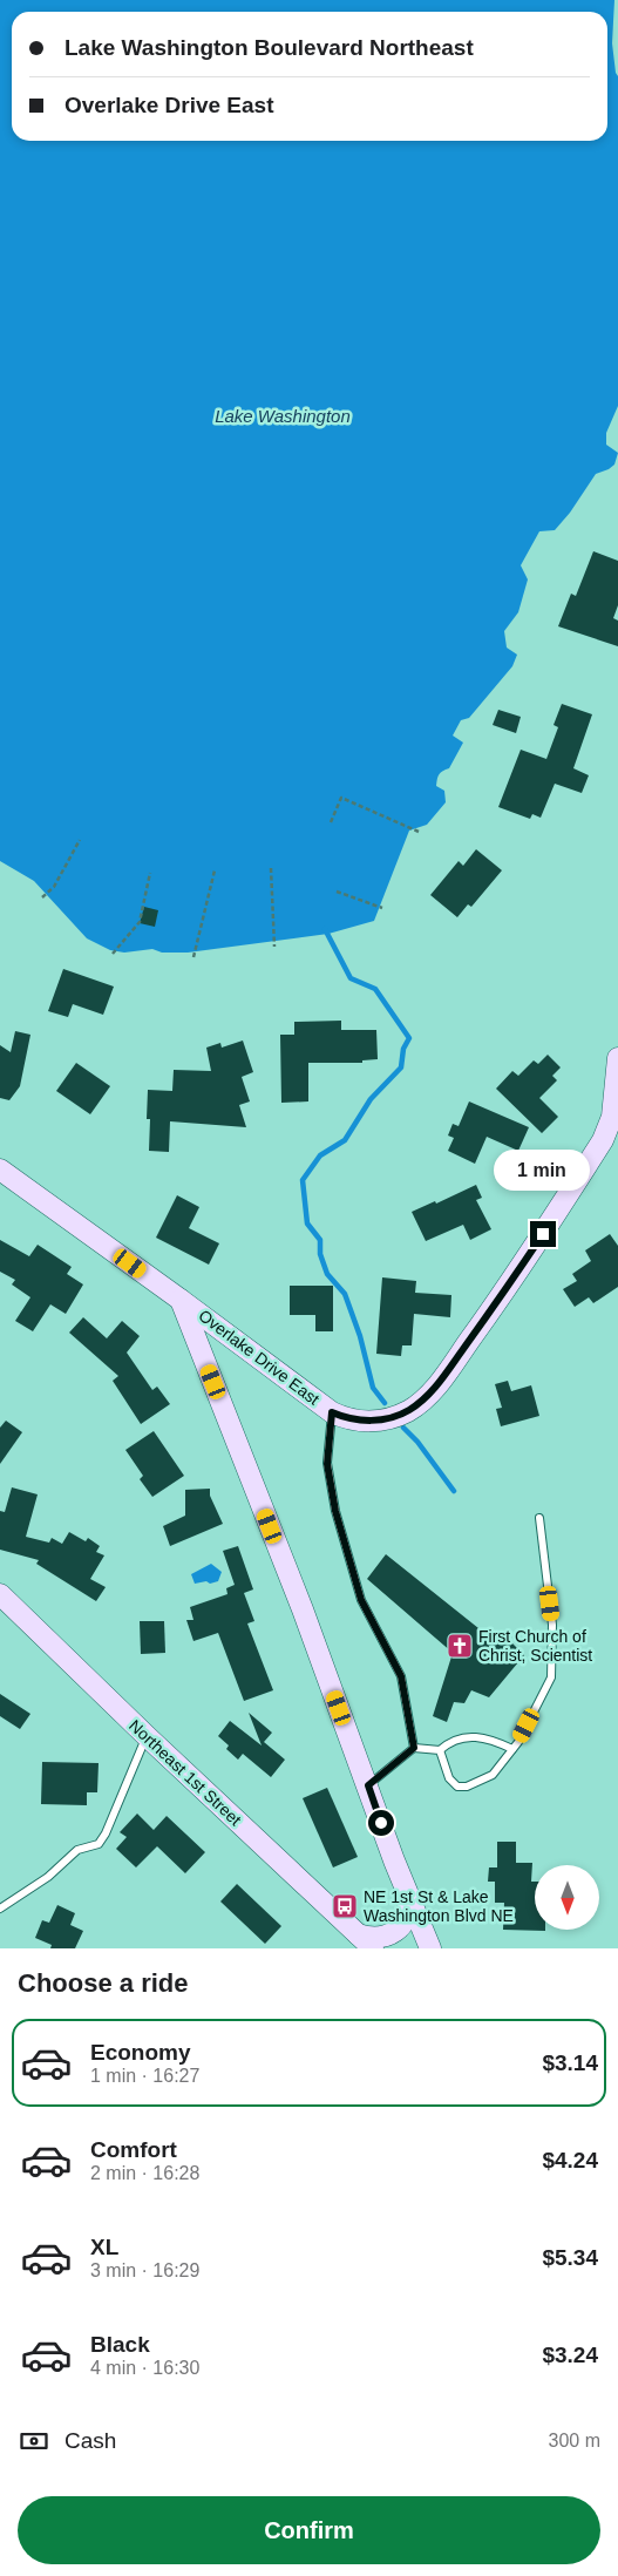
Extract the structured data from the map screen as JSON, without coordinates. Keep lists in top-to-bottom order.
{
  "streets": {
    "main road": ["Overlake Drive East", "Northeast 1st Street"]
  },
  "water": ["Lake Washington"],
  "places": {
    "church": ["First Church of Christ, Scientist"],
    "bus stop": ["NE 1st St & Lake Washington Blvd NE"]
  },
  "north": "bottom",
  "page": {
    "banner": ["Lake Washington Boulevard Northeast", "Overlake Drive East"],
    "bubble": "1 min",
    "heading": "Choose a ride",
    "list": [
      {
        "name": "Economy",
        "note": "1 min · 16:27",
        "value": "$3.14"
      },
      {
        "name": "Comfort",
        "note": "2 min · 16:28",
        "value": "$4.24"
      },
      {
        "name": "XL",
        "note": "3 min · 16:29",
        "value": "$5.34"
      },
      {
        "name": "Black",
        "note": "4 min · 16:30",
        "value": "$3.24"
      }
    ],
    "pay": ["Cash", "300 m"],
    "buttons": "Confirm"
  }
}
